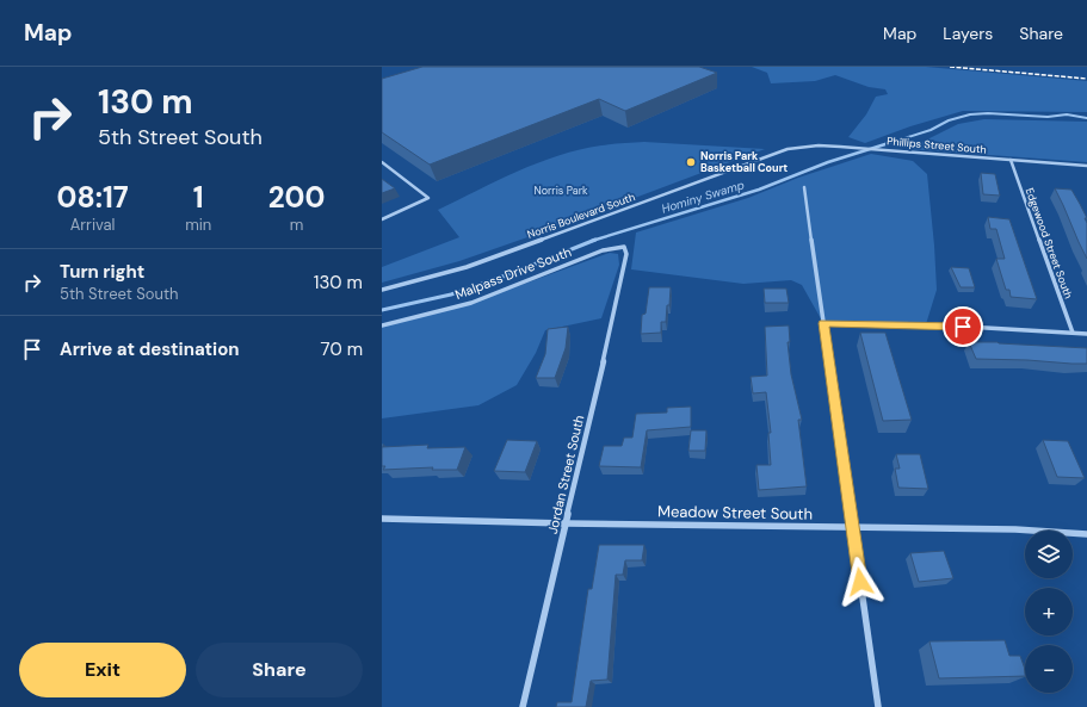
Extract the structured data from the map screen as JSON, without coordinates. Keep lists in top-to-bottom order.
{
  "streets": {
    "street": [
      "Phillips Street South",
      "Norris Boulevard South",
      "Edgewood Street South",
      "Malpass Drive South",
      "Jordan Street South",
      "Meadow Street South"
    ]
  },
  "crossings": [
    ["Phillips Street South", "Norris Boulevard South"],
    ["Phillips Street South", "Edgewood Street South"],
    ["Malpass Drive South", "Jordan Street South"],
    ["Jordan Street South", "Meadow Street South"]
  ],
  "water": ["Hominy Swamp"],
  "parks": ["Norris Park"],
  "places": ["Norris Park Basketball Court"],
  "page": {
    "header": "Map",
    "nav": ["Map", "Layers", "Share"],
    "turn": ["130 m", "5th Street South"],
    "eta": [
      "08:17",
      "Arrival",
      "1",
      "min",
      "200",
      "m"
    ],
    "list": [
      {
        "name": "Turn right",
        "note": "5th Street South",
        "value": "130 m"
      },
      {
        "name": "Arrive at destination",
        "value": "70 m"
      }
    ],
    "map_buttons": ["+", "−"],
    "buttons": ["Exit", "Share"]
  }
}
